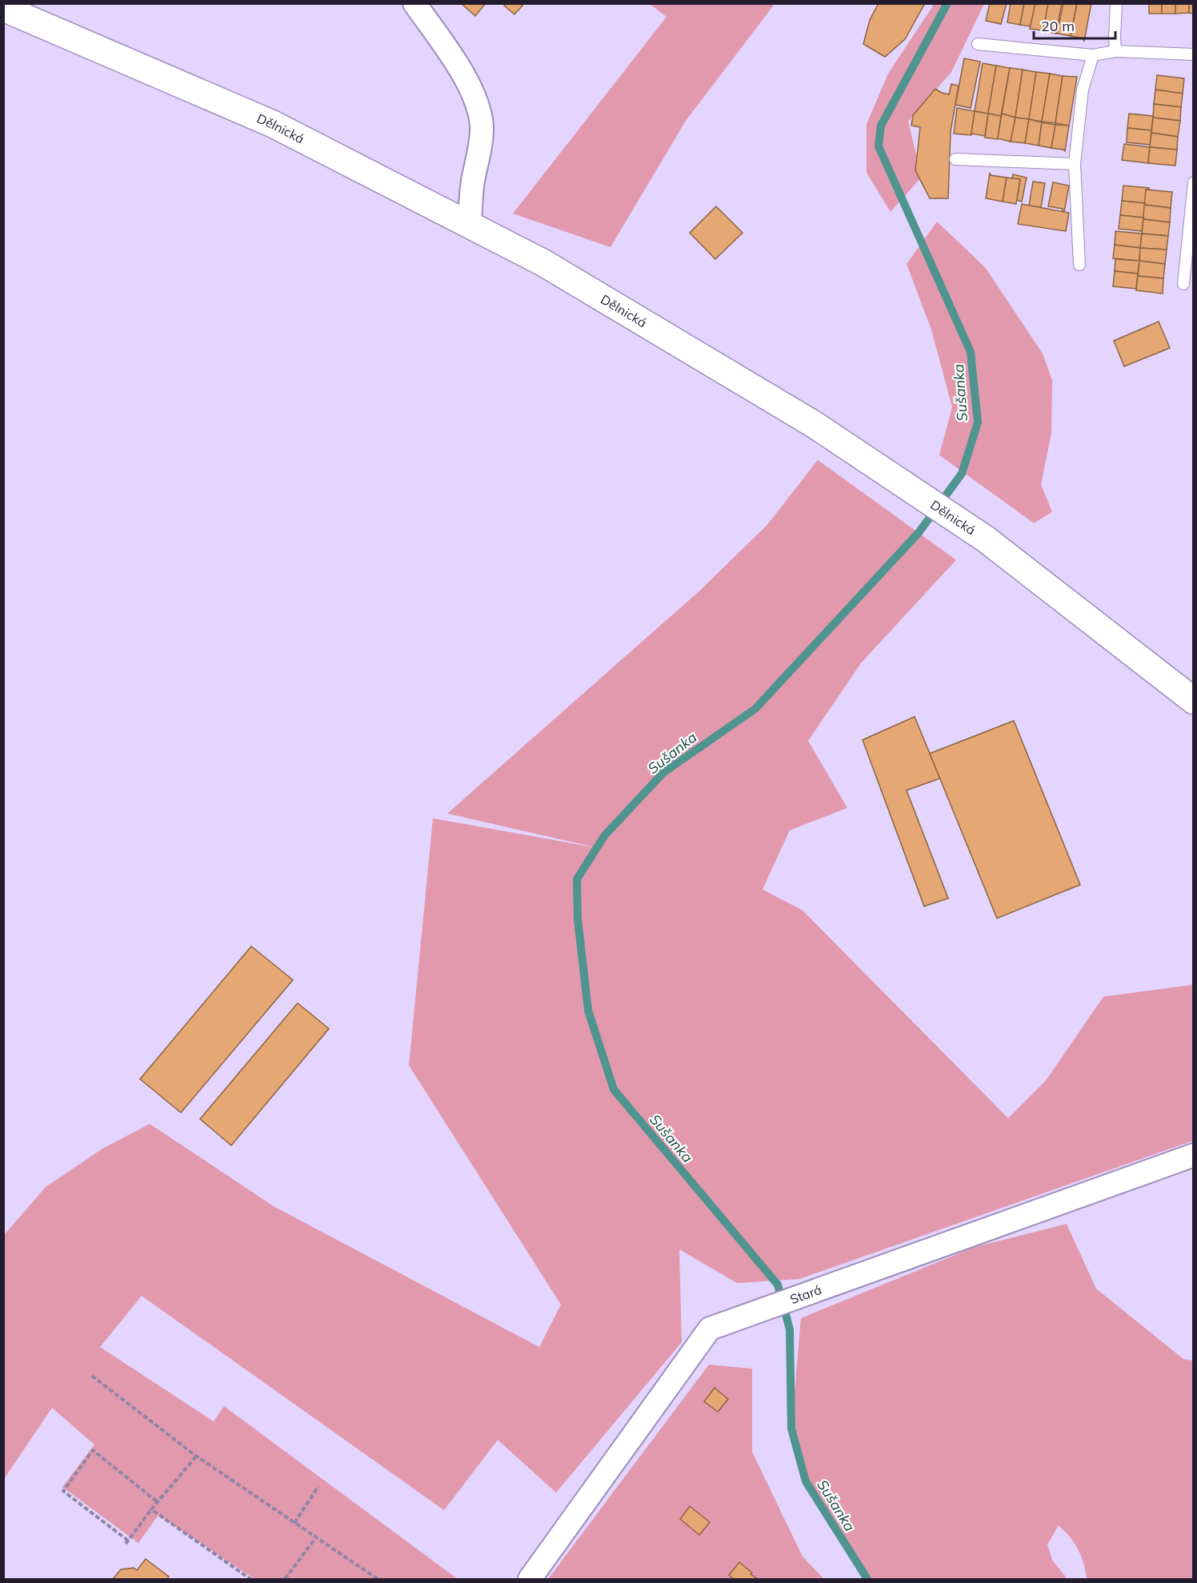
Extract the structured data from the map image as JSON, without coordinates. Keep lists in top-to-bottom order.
{
  "streets": {
    "main road": ["Dělnická"],
    "street": ["Stará"]
  },
  "water": ["Sušanka"],
  "scale_bar": "20 m"
}
